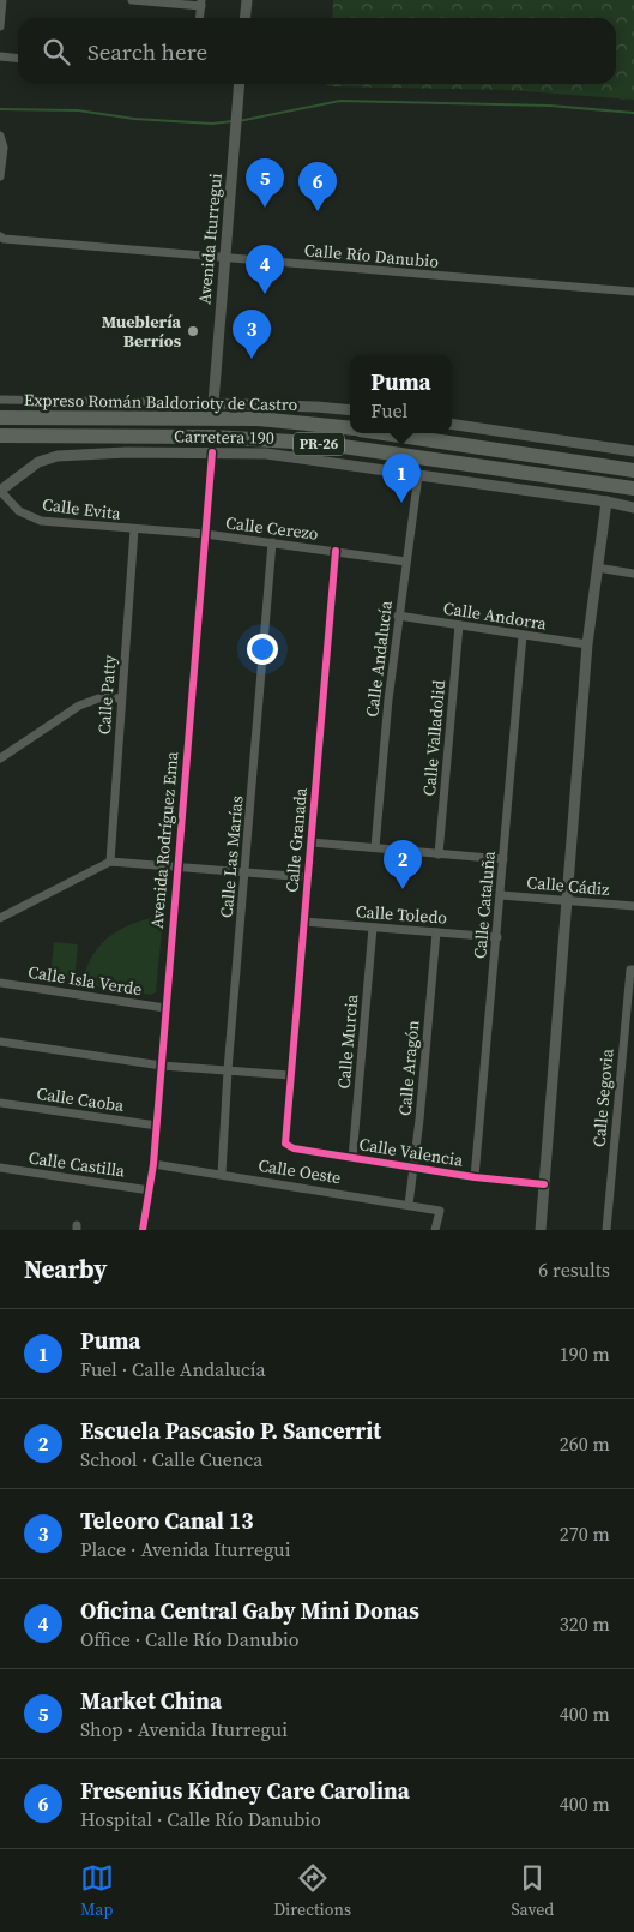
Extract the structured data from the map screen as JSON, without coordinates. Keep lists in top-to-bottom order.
{
  "streets": {
    "highway": ["Expreso Román Baldorioty de Castro", "PR-26"],
    "street": [
      "Avenida Iturregui",
      "Calle Río Danubio",
      "Carretera 190",
      "Calle Evita",
      "Calle Cerezo",
      "Calle Andorra",
      "Calle Andalucía",
      "Calle Patty",
      "Calle Valladolid",
      "Avenida Rodríguez Ema",
      "Calle Granada",
      "Calle Las Marías",
      "Calle Cádiz",
      "Calle Cataluña",
      "Calle Toledo",
      "Calle Isla Verde",
      "Calle Murcia",
      "Calle Aragón",
      "Calle Segovia",
      "Calle Caoba",
      "Calle Valencia",
      "Calle Castilla",
      "Calle Oeste"
    ]
  },
  "crossings": [
    ["Avenida Iturregui", "Calle Río Danubio"],
    ["Carretera 190", "Calle Evita"],
    ["Carretera 190", "Calle Andalucía"],
    ["Carretera 190", "Avenida Rodríguez Ema"],
    ["Calle Evita", "Calle Cerezo"],
    ["Calle Evita", "Calle Patty"],
    ["Calle Cerezo", "Calle Andalucía"],
    ["Calle Cerezo", "Calle Patty"],
    ["Calle Cerezo", "Avenida Rodríguez Ema"],
    ["Calle Cerezo", "Calle Granada"],
    ["Calle Cerezo", "Calle Las Marías"],
    ["Calle Andorra", "Calle Andalucía"],
    ["Calle Andorra", "Calle Valladolid"],
    ["Calle Andorra", "Calle Cataluña"],
    ["Avenida Rodríguez Ema", "Calle Isla Verde"],
    ["Avenida Rodríguez Ema", "Calle Caoba"],
    ["Avenida Rodríguez Ema", "Calle Castilla"],
    ["Avenida Rodríguez Ema", "Calle Oeste"],
    ["Calle Granada", "Calle Toledo"],
    ["Calle Granada", "Calle Valencia"],
    ["Calle Las Marías", "Calle Oeste"],
    ["Calle Cádiz", "Calle Cataluña"],
    ["Calle Cataluña", "Calle Toledo"],
    ["Calle Cataluña", "Calle Valencia"],
    ["Calle Toledo", "Calle Murcia"],
    ["Calle Toledo", "Calle Aragón"],
    ["Calle Murcia", "Calle Valencia"],
    ["Calle Aragón", "Calle Valencia"],
    ["Calle Aragón", "Calle Oeste"]
  ],
  "places": ["Mueblería Berríos"],
  "page": {
    "search": "Search here",
    "pins": [
      "5",
      "6",
      "4",
      "3",
      "1",
      "2"
    ],
    "popup": ["Puma", "Fuel"],
    "heading": ["Nearby", "6 results"],
    "list": [
      {
        "mark": "1",
        "name": "Puma",
        "note": "Fuel · Calle Andalucía",
        "value": "190 m"
      },
      {
        "mark": "2",
        "name": "Escuela Pascasio P. Sancerrit",
        "note": "School · Calle Cuenca",
        "value": "260 m"
      },
      {
        "mark": "3",
        "name": "Teleoro Canal 13",
        "note": "Place · Avenida Iturregui",
        "value": "270 m"
      },
      {
        "mark": "4",
        "name": "Oficina Central Gaby Mini Donas",
        "note": "Office · Calle Río Danubio",
        "value": "320 m"
      },
      {
        "mark": "5",
        "name": "Market China",
        "note": "Shop · Avenida Iturregui",
        "value": "400 m"
      },
      {
        "mark": "6",
        "name": "Fresenius Kidney Care Carolina",
        "note": "Hospital · Calle Río Danubio",
        "value": "400 m"
      }
    ],
    "nav": ["Map", "Directions", "Saved"]
  }
}
